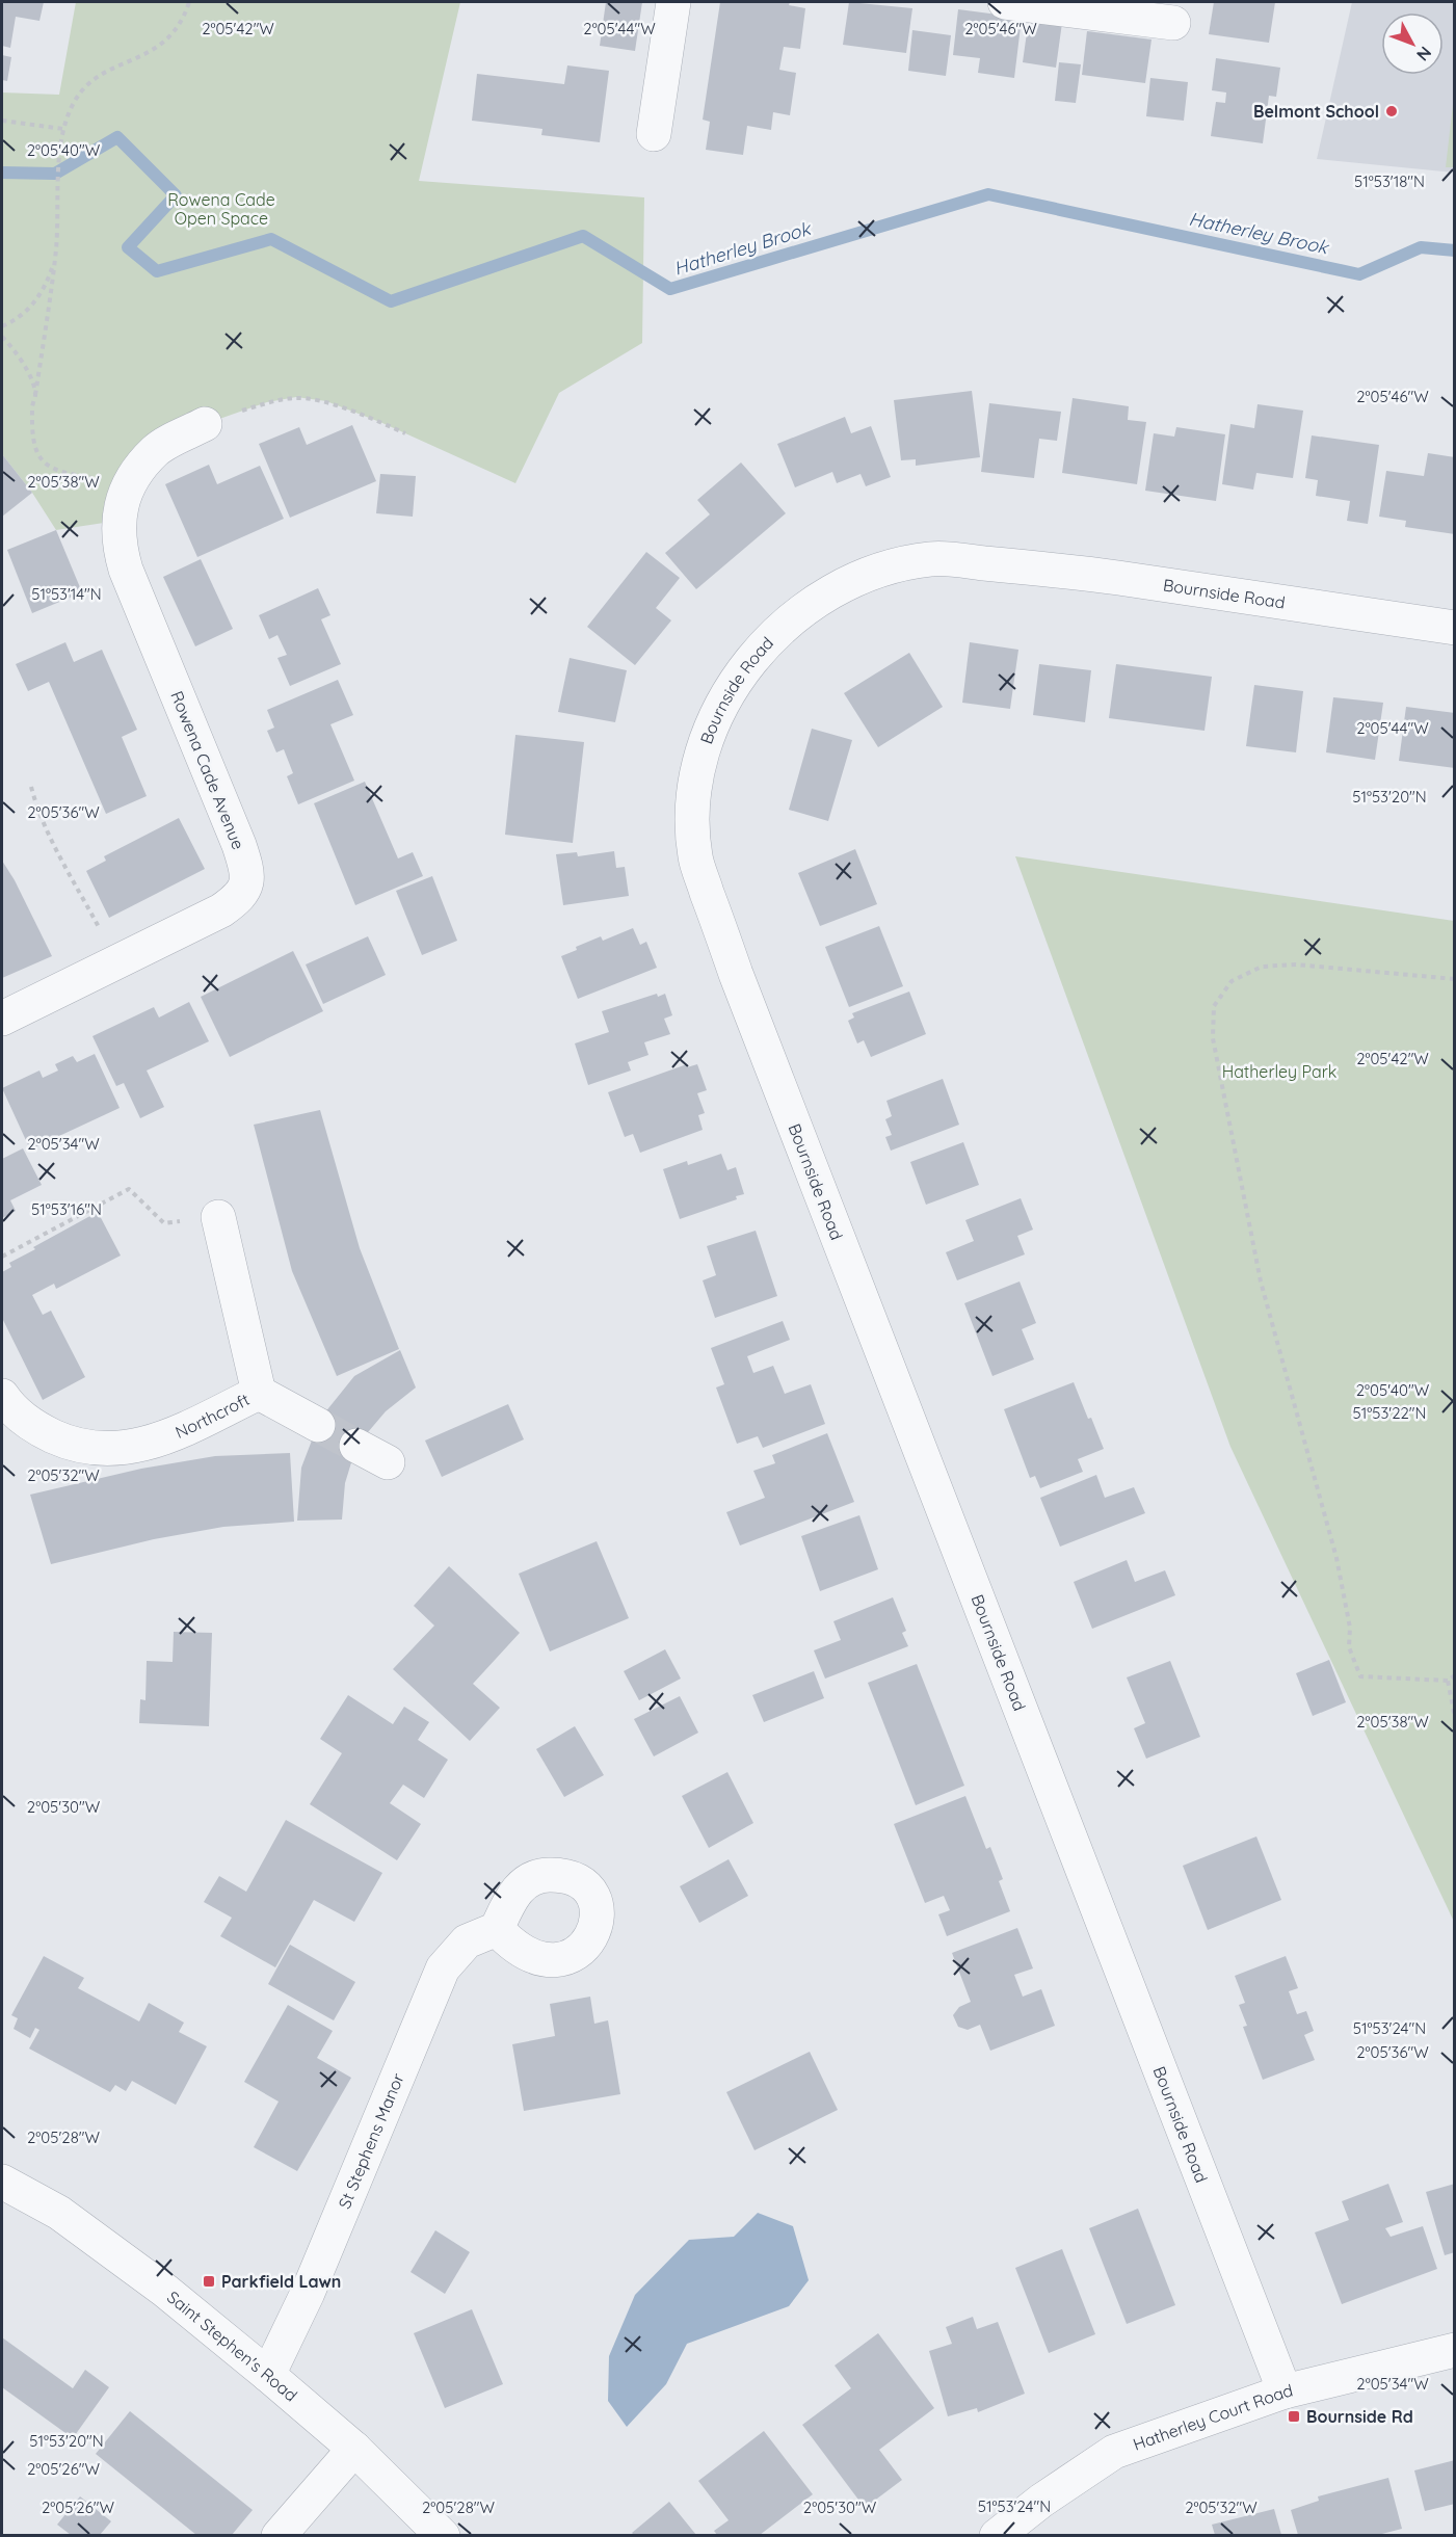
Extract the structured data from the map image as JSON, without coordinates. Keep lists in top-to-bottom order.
{
  "streets": {
    "street": [
      "Bournside Road",
      "Rowena Cade Avenue",
      "Northcroft",
      "St Stephens Manor",
      "Saint Stephen's Road",
      "Hatherley Court Road"
    ]
  },
  "crossings": [
    ["Bournside Road", "Hatherley Court Road"],
    ["St Stephens Manor", "Saint Stephen's Road"]
  ],
  "water": ["Hatherley Brook"],
  "parks": ["Rowena Cade Open Space", "Hatherley Park"],
  "places": {
    "other": ["Belmont School"],
    "transit": ["Parkfield Lawn", "Bournside Rd"]
  },
  "north": "bottom right",
  "coordinates": [
    "2°05'42\"W",
    "2°05'44\"W",
    "2°05'46\"W",
    "2°05'40\"W",
    "51°53'18\"N",
    "2°05'38\"W",
    "51°53'14\"N",
    "51°53'20\"N",
    "2°05'36\"W",
    "2°05'34\"W",
    "51°53'16\"N",
    "51°53'22\"N",
    "2°05'32\"W",
    "2°05'30\"W",
    "51°53'24\"N",
    "2°05'28\"W",
    "2°05'26\"W"
  ]
}
